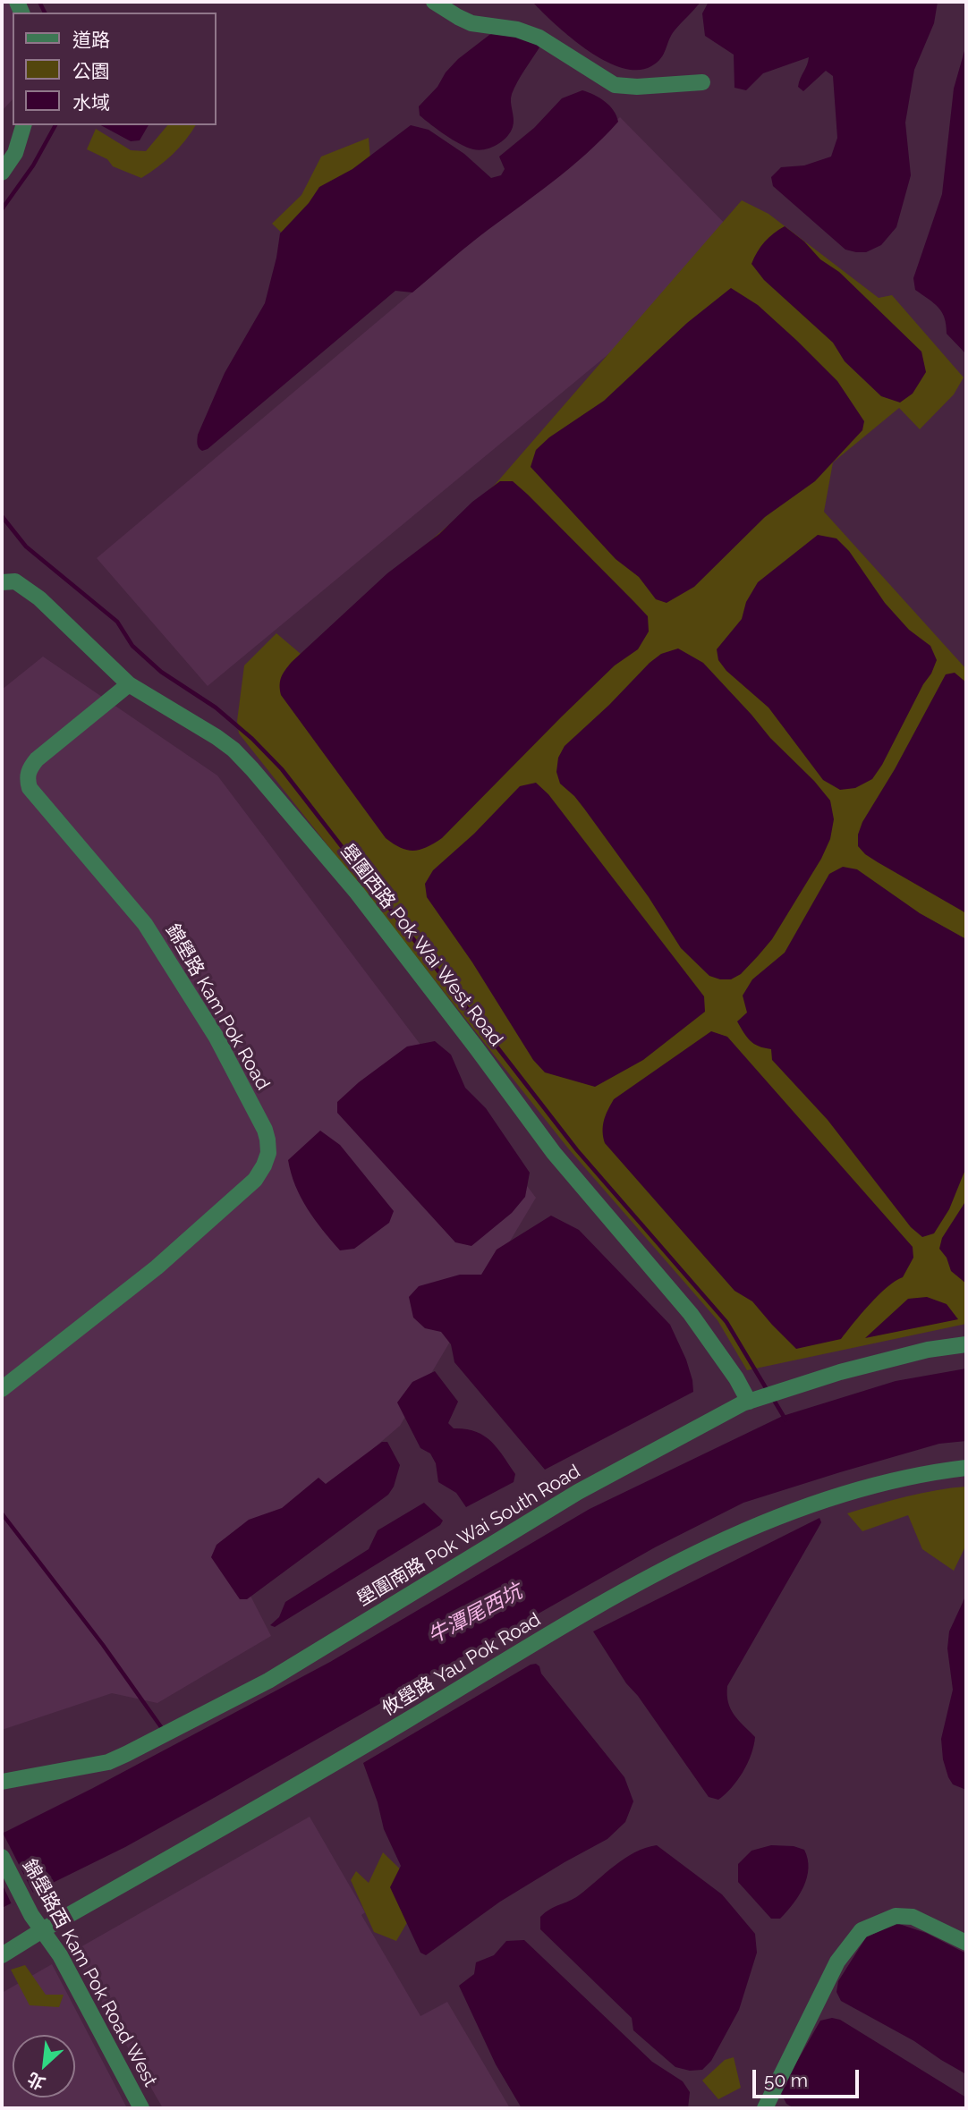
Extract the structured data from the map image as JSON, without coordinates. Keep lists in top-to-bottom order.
{
  "streets": {
    "street": [
      "壆圍西路 Pok Wai West Road",
      "錦壆路 Kam Pok Road",
      "壆圍南路 Pok Wai South Road",
      "攸壆路 Yau Pok Road",
      "錦壆路西 Kam Pok Road West"
    ]
  },
  "crossings": [
    ["壆圍西路 Pok Wai West Road", "錦壆路 Kam Pok Road"],
    ["壆圍西路 Pok Wai West Road", "壆圍南路 Pok Wai South Road"],
    ["攸壆路 Yau Pok Road", "錦壆路西 Kam Pok Road West"]
  ],
  "water": ["牛潭尾西坑"],
  "legend": ["道路", "公園", "水域"],
  "scale_bar": "50 m",
  "north": "bottom left"
}
